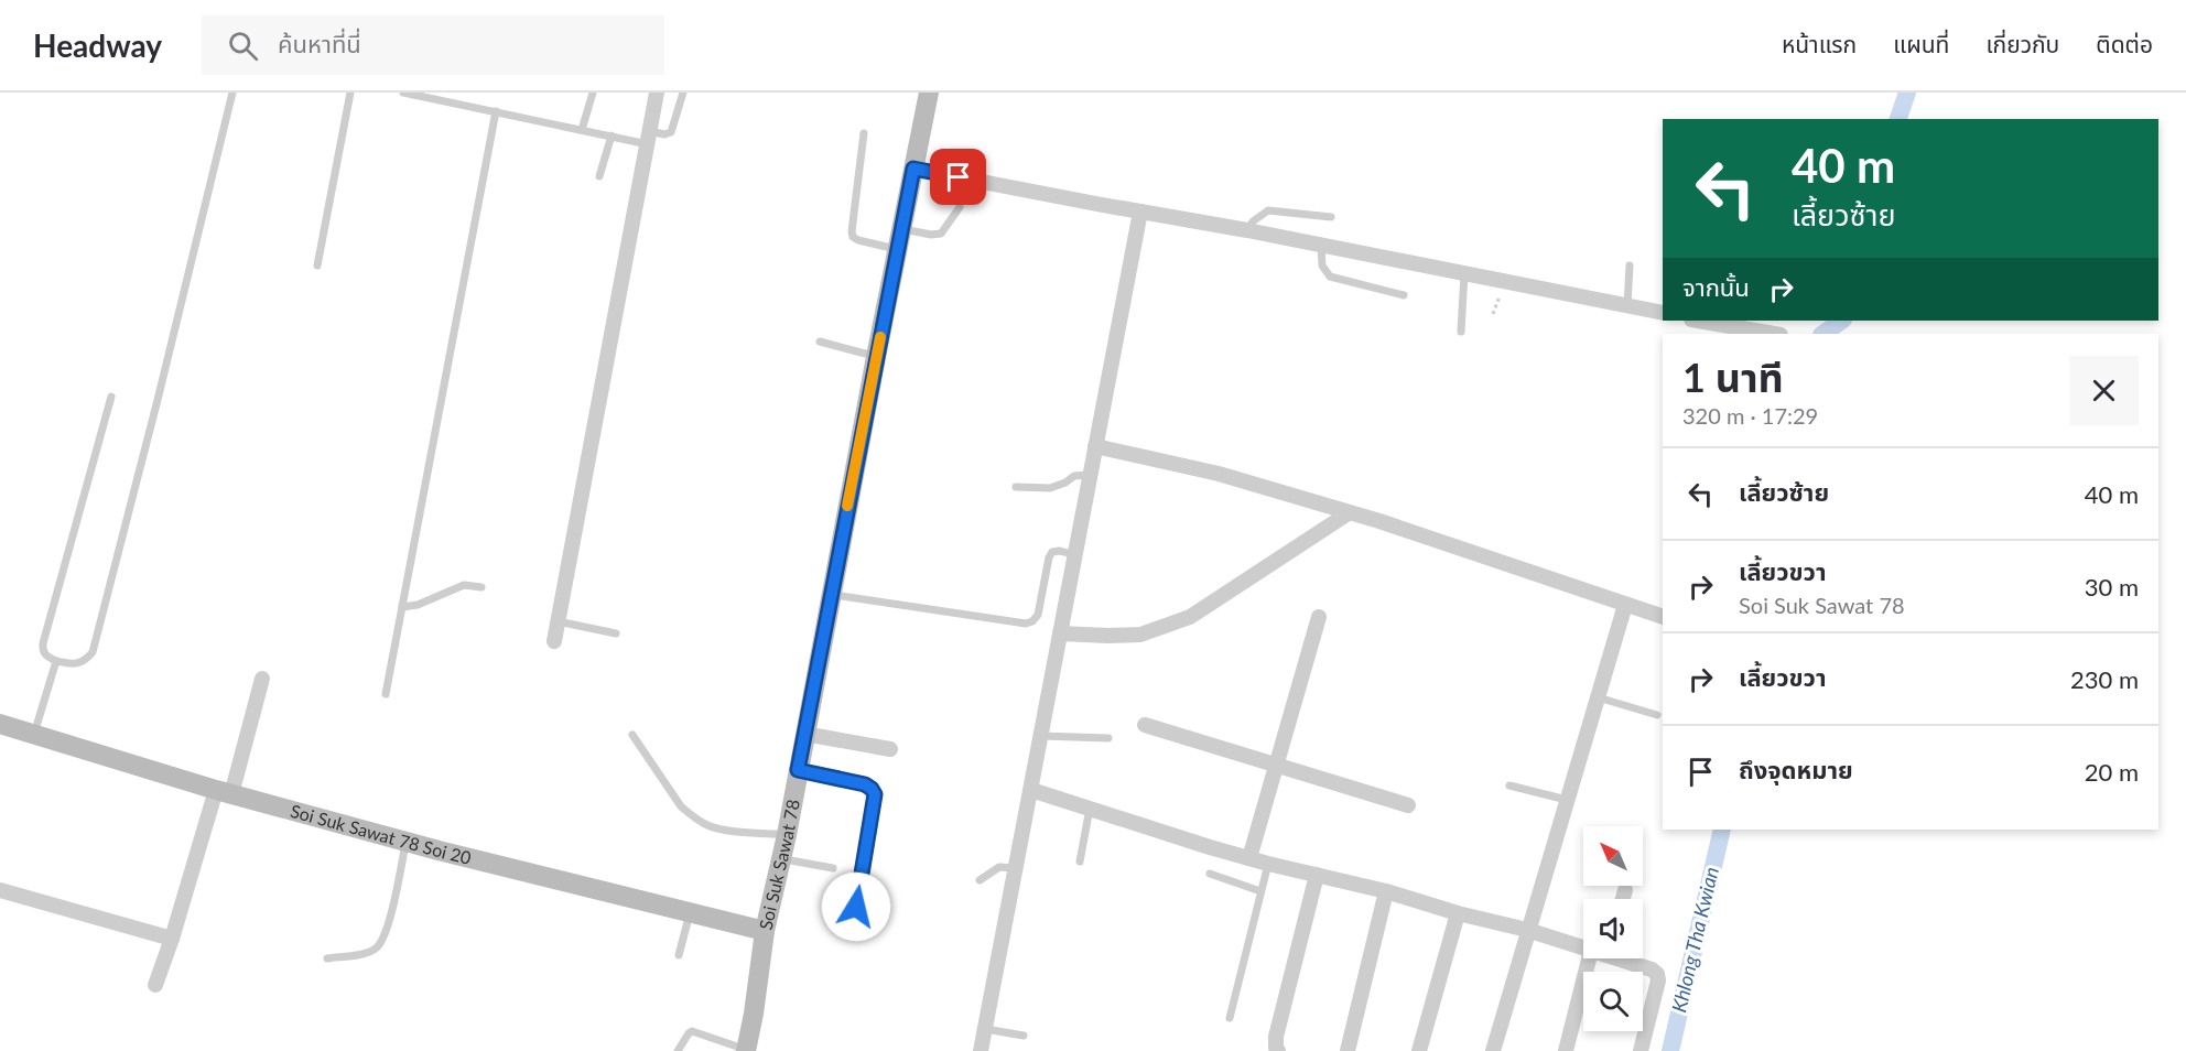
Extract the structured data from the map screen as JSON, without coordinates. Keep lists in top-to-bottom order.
{
  "streets": {
    "street": ["Soi Suk Sawat 78 Soi 20", "Soi Suk Sawat 78"]
  },
  "crossings": [
    ["Soi Suk Sawat 78 Soi 20", "Soi Suk Sawat 78"]
  ],
  "water": ["Khlong Tha Kwian"],
  "north": "top left",
  "page": {
    "header": "Headway",
    "search": "ค้นหาที่นี่",
    "nav": [
      "หน้าแรก",
      "แผนที่",
      "เกี่ยวกับ",
      "ติดต่อ"
    ],
    "turn": ["40 m", "เลี้ยวซ้าย"],
    "then": "จากนั้น",
    "heading": ["1 นาที", "320 m · 17:29"],
    "list": [
      {
        "name": "เลี้ยวซ้าย",
        "value": "40 m"
      },
      {
        "name": "เลี้ยวขวา",
        "note": "Soi Suk Sawat 78",
        "value": "30 m"
      },
      {
        "name": "เลี้ยวขวา",
        "value": "230 m"
      },
      {
        "name": "ถึงจุดหมาย",
        "value": "20 m"
      }
    ]
  }
}
